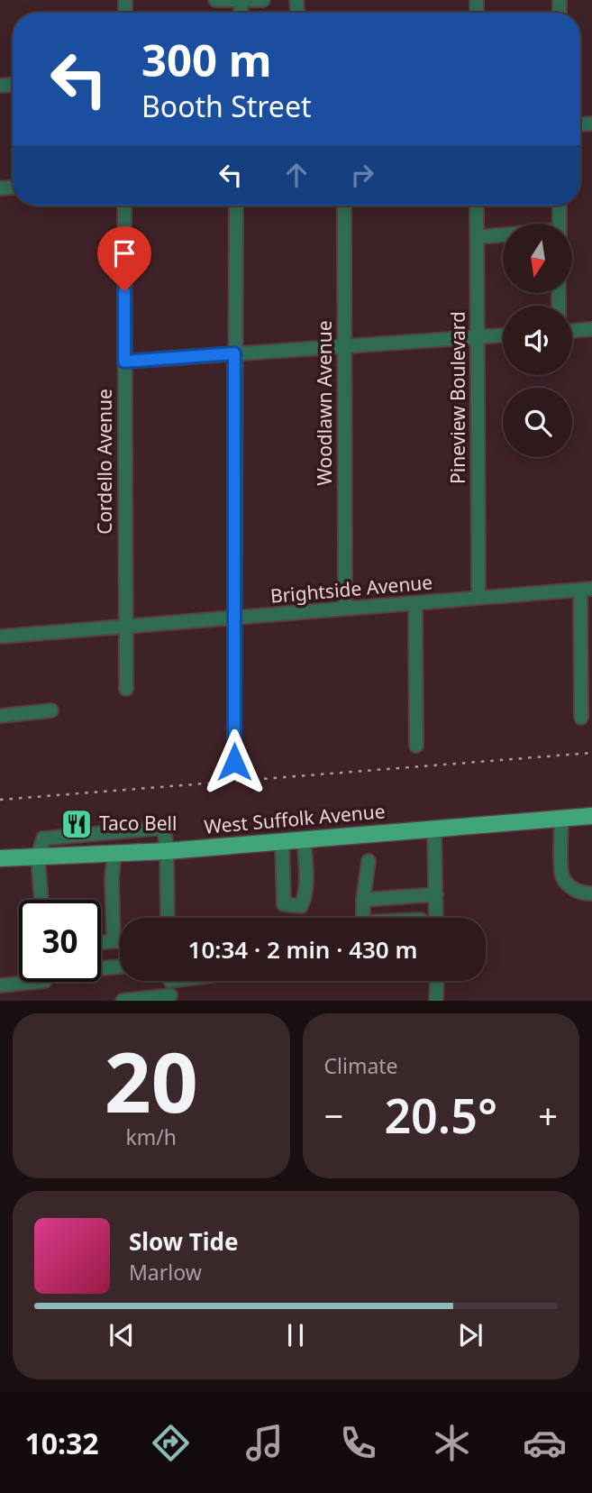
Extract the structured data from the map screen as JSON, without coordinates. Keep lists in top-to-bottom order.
{
  "streets": {
    "main road": ["West Suffolk Avenue"],
    "street": [
      "Pineview Boulevard",
      "Woodlawn Avenue",
      "Cordello Avenue",
      "Brightside Avenue"
    ]
  },
  "crossings": [
    ["Pineview Boulevard", "Brightside Avenue"],
    ["Woodlawn Avenue", "Brightside Avenue"],
    ["Cordello Avenue", "Brightside Avenue"]
  ],
  "places": {
    "restaurant": ["Taco Bell"]
  },
  "north": "bottom",
  "page": {
    "turn": ["300 m", "Booth Street"],
    "limit": "30",
    "trip": "10:34 · 2 min · 430 m",
    "tile": [
      ["20", "km/h"],
      "Climate"
    ],
    "heat": ["−", "20.5°", "+"],
    "song": ["Slow Tide", "Marlow"],
    "tabs": "10:32"
  }
}
